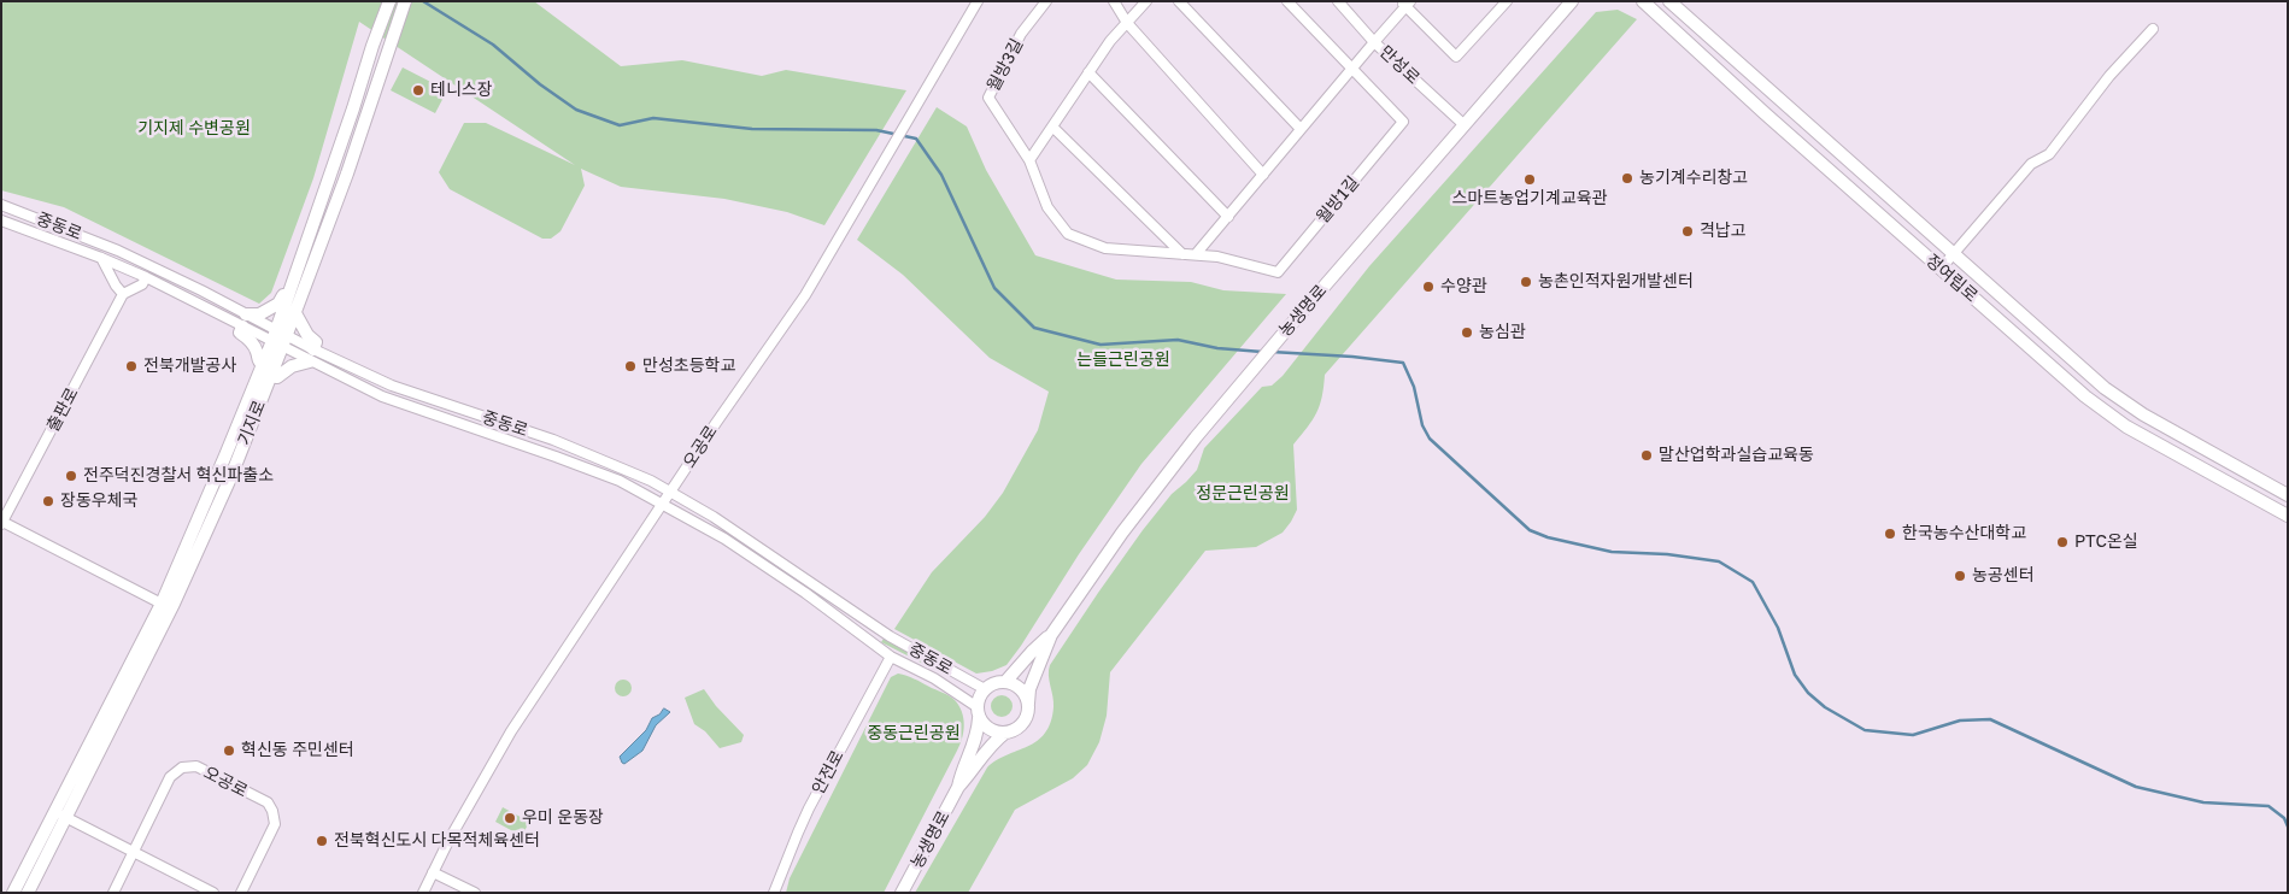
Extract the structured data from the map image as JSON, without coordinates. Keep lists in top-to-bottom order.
{
  "streets": {
    "street": [
      "월방3길",
      "만성로",
      "월방1길",
      "중동로",
      "정여립로",
      "농생명로",
      "출판로",
      "기지로",
      "오공로",
      "안전로"
    ]
  },
  "crossings": [
    ["월방3길", "월방1길"],
    ["만성로", "농생명로"],
    ["중동로", "출판로"],
    ["중동로", "기지로"],
    ["중동로", "오공로"],
    ["중동로", "안전로"]
  ],
  "parks": [
    "기지제 수변공원",
    "는들근린공원",
    "정문근린공원",
    "중동근린공원"
  ],
  "places": [
    "테니스장",
    "농기계수리창고",
    "스마트농업기계교육관",
    "격납고",
    "농촌인적자원개발센터",
    "수양관",
    "농심관",
    "전북개발공사",
    "만성초등학교",
    "말산업학과실습교육동",
    "전주덕진경찰서 혁신파출소",
    "장동우체국",
    "한국농수산대학교",
    "PTC온실",
    "농공센터",
    "혁신동 주민센터",
    "우미 운동장",
    "전북혁신도시 다목적체육센터"
  ]
}
